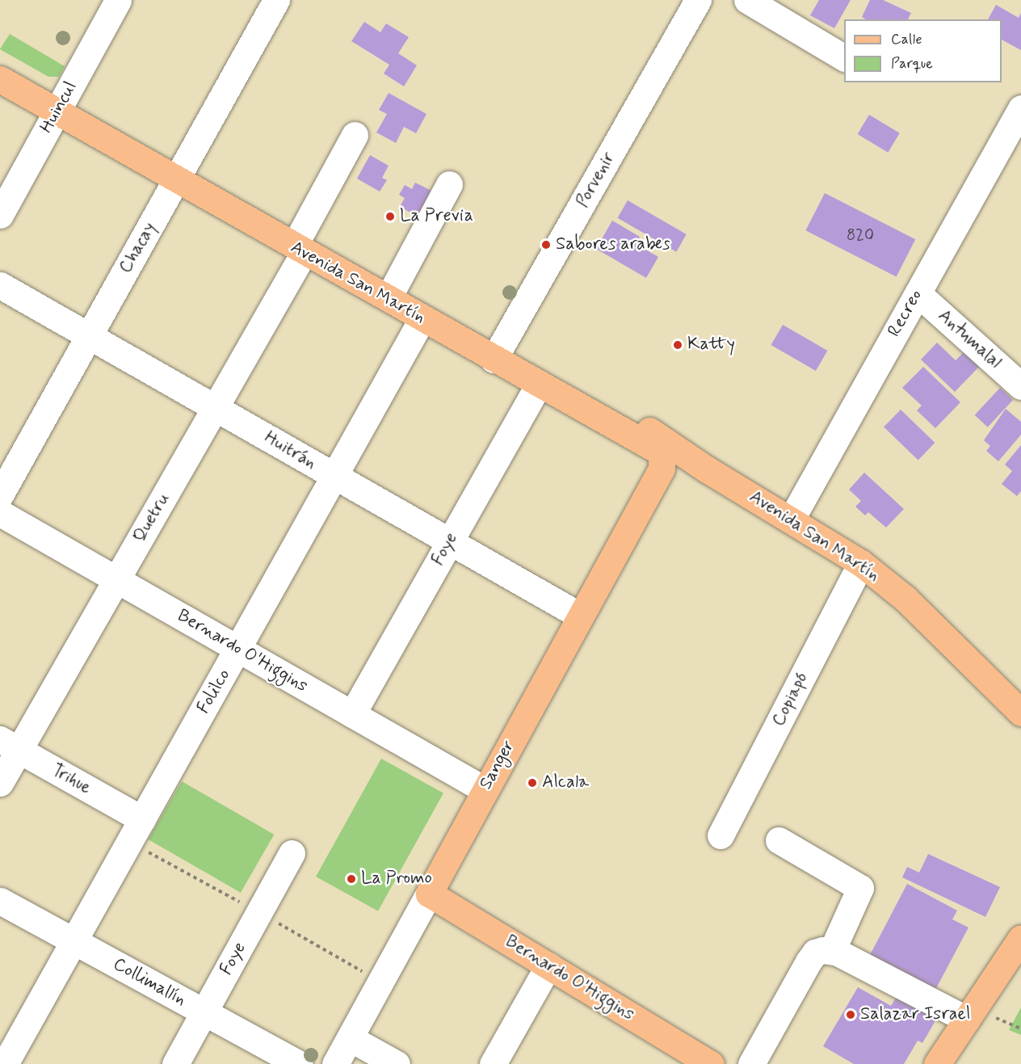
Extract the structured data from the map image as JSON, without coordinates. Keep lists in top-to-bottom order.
{
  "streets": {
    "main road": ["Avenida San Martín", "Bernardo O'Higgins", "Sanger"],
    "street": [
      "Huincul",
      "Porvenir",
      "Chacay",
      "Recreo",
      "Antumalal",
      "Huitrán",
      "Quetru",
      "Foye",
      "Folilco",
      "Copiapó",
      "Trihue",
      "Collimallín"
    ]
  },
  "crossings": [
    ["Huincul", "Avenida San Martín"],
    ["Porvenir", "Avenida San Martín"],
    ["Chacay", "Avenida San Martín"],
    ["Chacay", "Huitrán"],
    ["Avenida San Martín", "Recreo"],
    ["Avenida San Martín", "Quetru"],
    ["Avenida San Martín", "Foye"],
    ["Avenida San Martín", "Folilco"],
    ["Avenida San Martín", "Copiapó"],
    ["Avenida San Martín", "Sanger"],
    ["Recreo", "Antumalal"],
    ["Huitrán", "Quetru"],
    ["Huitrán", "Foye"],
    ["Huitrán", "Folilco"],
    ["Huitrán", "Sanger"],
    ["Quetru", "Bernardo O'Higgins"],
    ["Quetru", "Trihue"],
    ["Foye", "Bernardo O'Higgins"],
    ["Foye", "Collimallín"],
    ["Bernardo O'Higgins", "Folilco"],
    ["Bernardo O'Higgins", "Sanger"],
    ["Folilco", "Trihue"],
    ["Folilco", "Collimallín"]
  ],
  "places": [
    "La Previa",
    "Sabores arabes",
    "Katty",
    "Alcala",
    "La Promo",
    "Salazar Israel"
  ],
  "house_numbers": ["820"],
  "legend": ["Calle", "Parque"]
}
